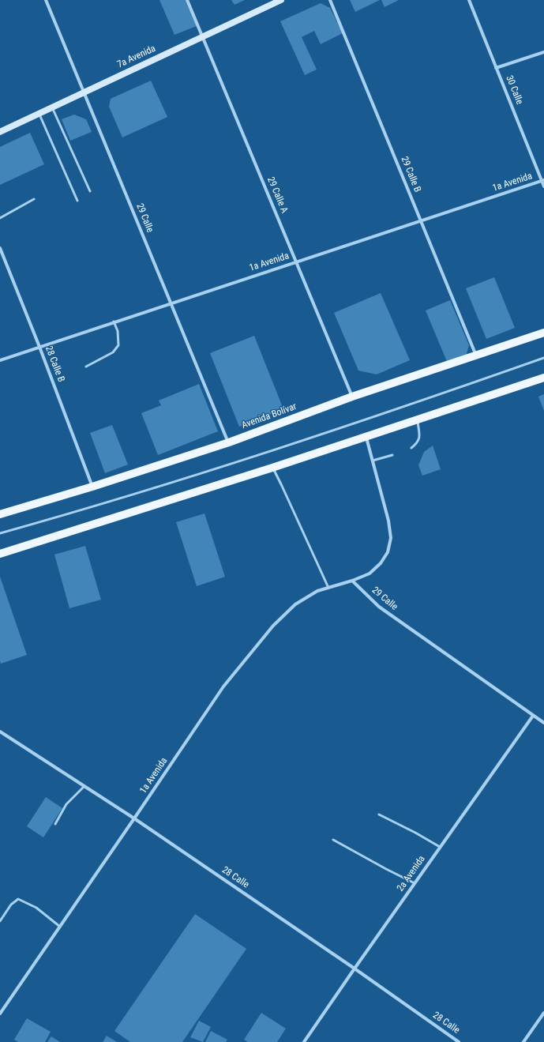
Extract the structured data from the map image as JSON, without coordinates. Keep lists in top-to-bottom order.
{
  "streets": {
    "main road": ["7a Avenida", "Avenida Bolívar"],
    "street": [
      "30 Calle",
      "29 Calle B",
      "1a Avenida",
      "29 Calle A",
      "29 Calle",
      "28 Calle B",
      "2a Avenida",
      "28 Calle"
    ]
  },
  "crossings": [
    ["7a Avenida", "29 Calle A"],
    ["7a Avenida", "29 Calle"],
    ["30 Calle", "1a Avenida"],
    ["29 Calle B", "1a Avenida"],
    ["29 Calle B", "Avenida Bolívar"],
    ["1a Avenida", "29 Calle A"],
    ["1a Avenida", "29 Calle"],
    ["1a Avenida", "28 Calle B"],
    ["1a Avenida", "28 Calle"],
    ["29 Calle A", "Avenida Bolívar"],
    ["29 Calle", "Avenida Bolívar"],
    ["29 Calle", "2a Avenida"],
    ["28 Calle B", "Avenida Bolívar"],
    ["2a Avenida", "28 Calle"]
  ]
}
